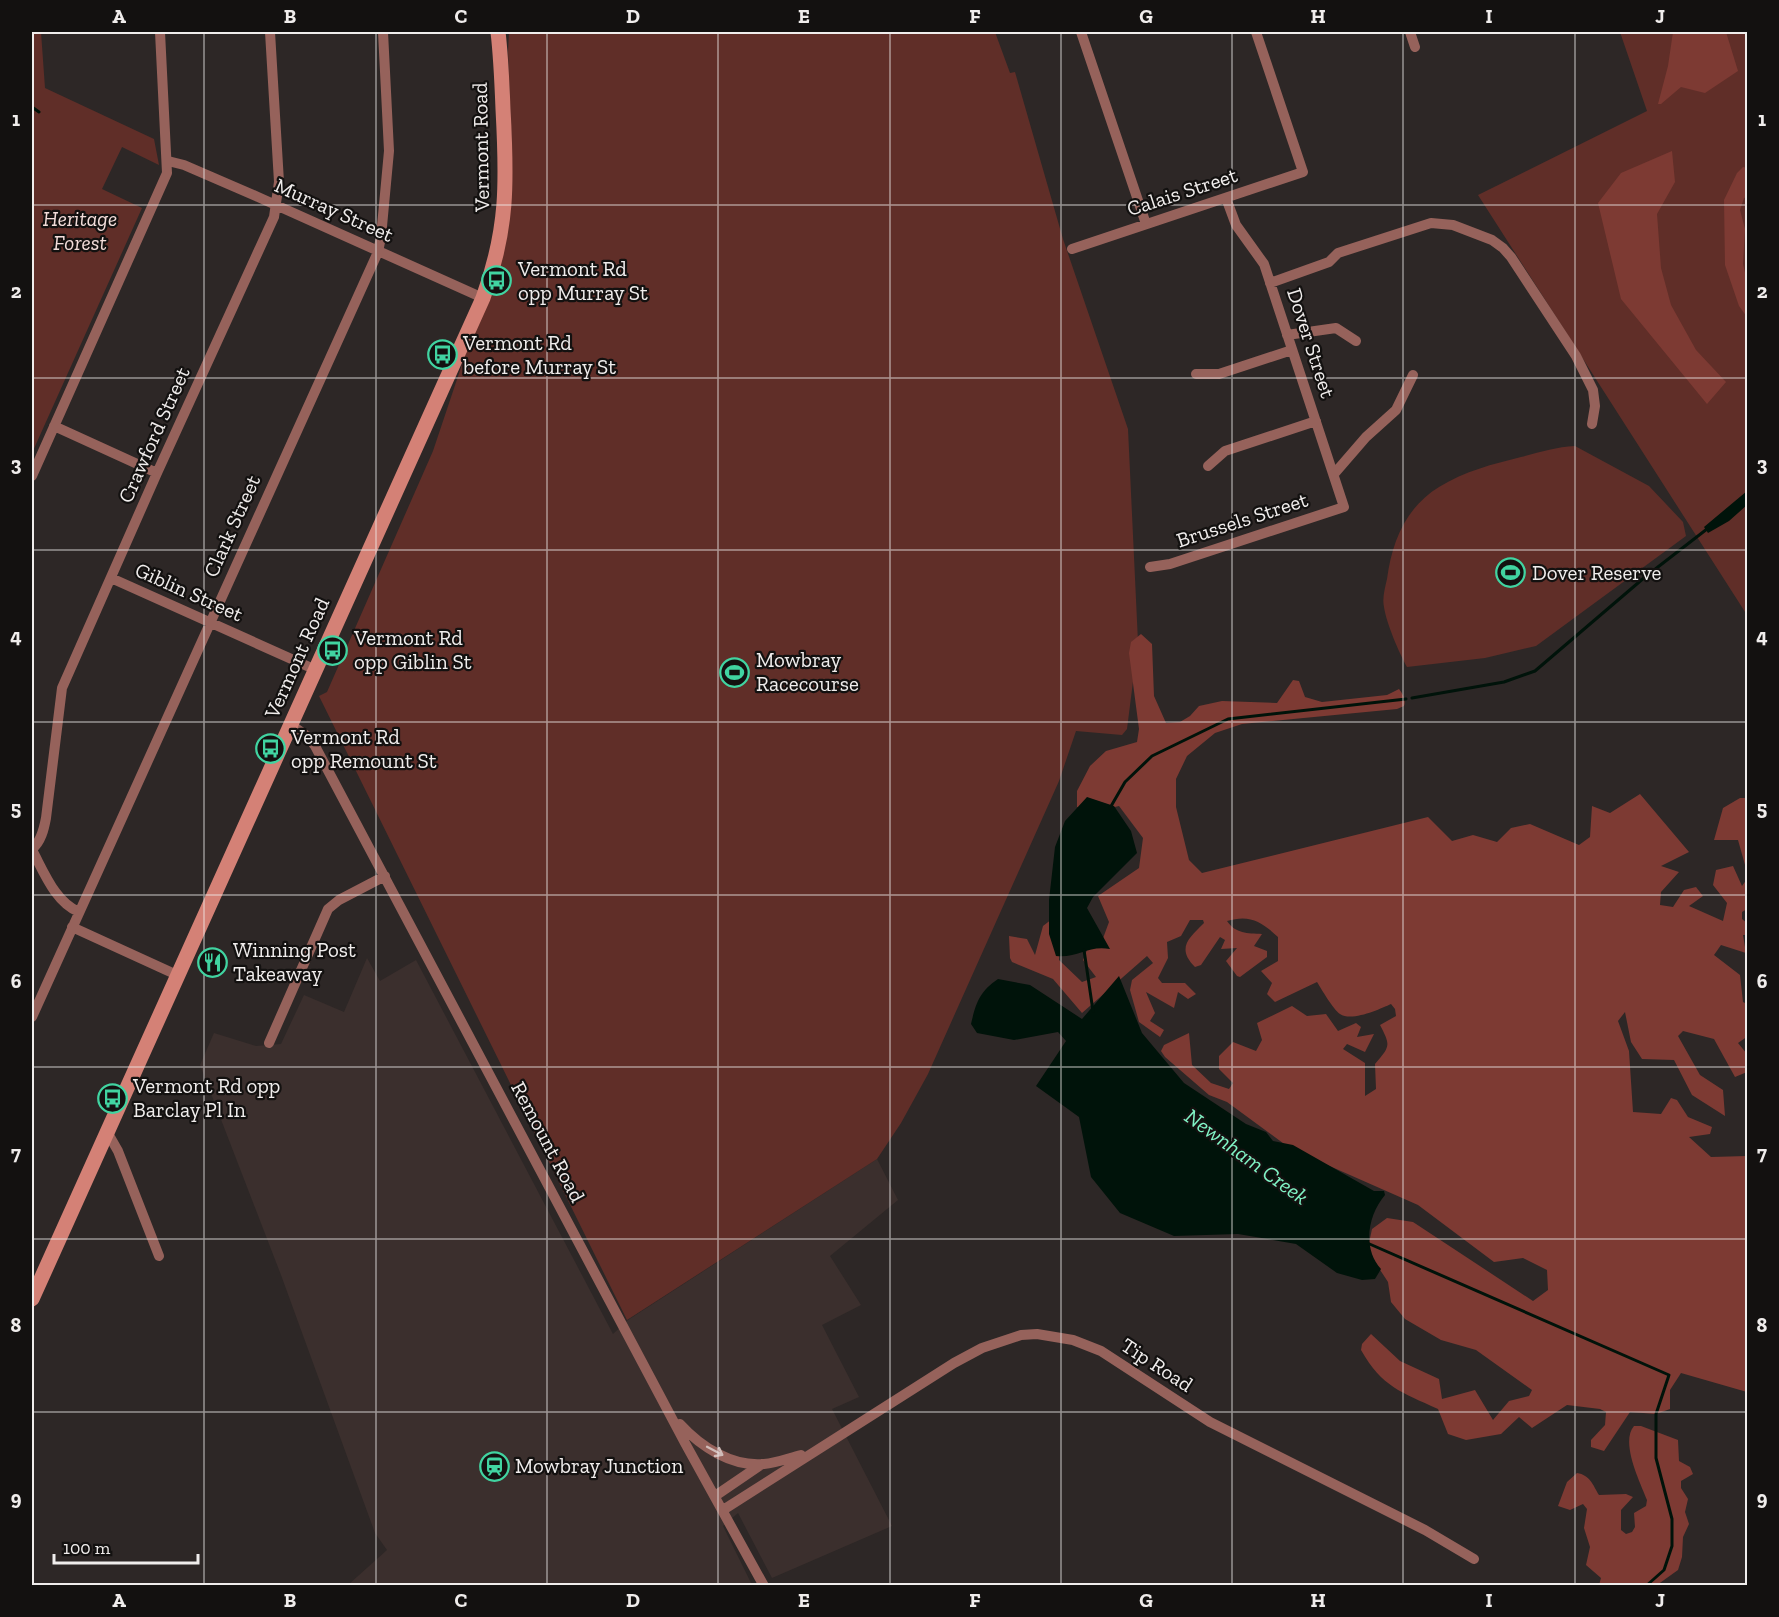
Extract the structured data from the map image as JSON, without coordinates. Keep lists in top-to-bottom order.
{
  "streets": {
    "street": [
      "Vermont Road",
      "Calais Street",
      "Murray Street",
      "Dover Street",
      "Crawford Street",
      "Brussels Street",
      "Clark Street",
      "Giblin Street",
      "Remount Road",
      "Tip Road"
    ]
  },
  "crossings": [
    ["Vermont Road", "Murray Street"],
    ["Vermont Road", "Giblin Street"],
    ["Vermont Road", "Remount Road"],
    ["Calais Street", "Dover Street"],
    ["Murray Street", "Crawford Street"],
    ["Murray Street", "Clark Street"],
    ["Dover Street", "Brussels Street"],
    ["Crawford Street", "Giblin Street"],
    ["Clark Street", "Giblin Street"],
    ["Remount Road", "Tip Road"]
  ],
  "water": ["Newnham Creek"],
  "parks": ["Heritage Forest"],
  "places": {
    "bus stop": [
      "Vermont Rd opp Murray St",
      "Vermont Rd before Murray St",
      "Vermont Rd opp Giblin St",
      "Vermont Rd opp Remount St",
      "Vermont Rd opp Barclay Pl In"
    ],
    "sports": ["Dover Reserve", "Mowbray Racecourse"],
    "restaurant": ["Winning Post Takeaway"],
    "station": ["Mowbray Junction"]
  },
  "scale_bar": "100 m",
  "grid": {
    "columns": [
      "A",
      "B",
      "C",
      "D",
      "E",
      "F",
      "G",
      "H",
      "I",
      "J"
    ],
    "rows": [
      "1",
      "2",
      "3",
      "4",
      "5",
      "6",
      "7",
      "8",
      "9"
    ]
  }
}
